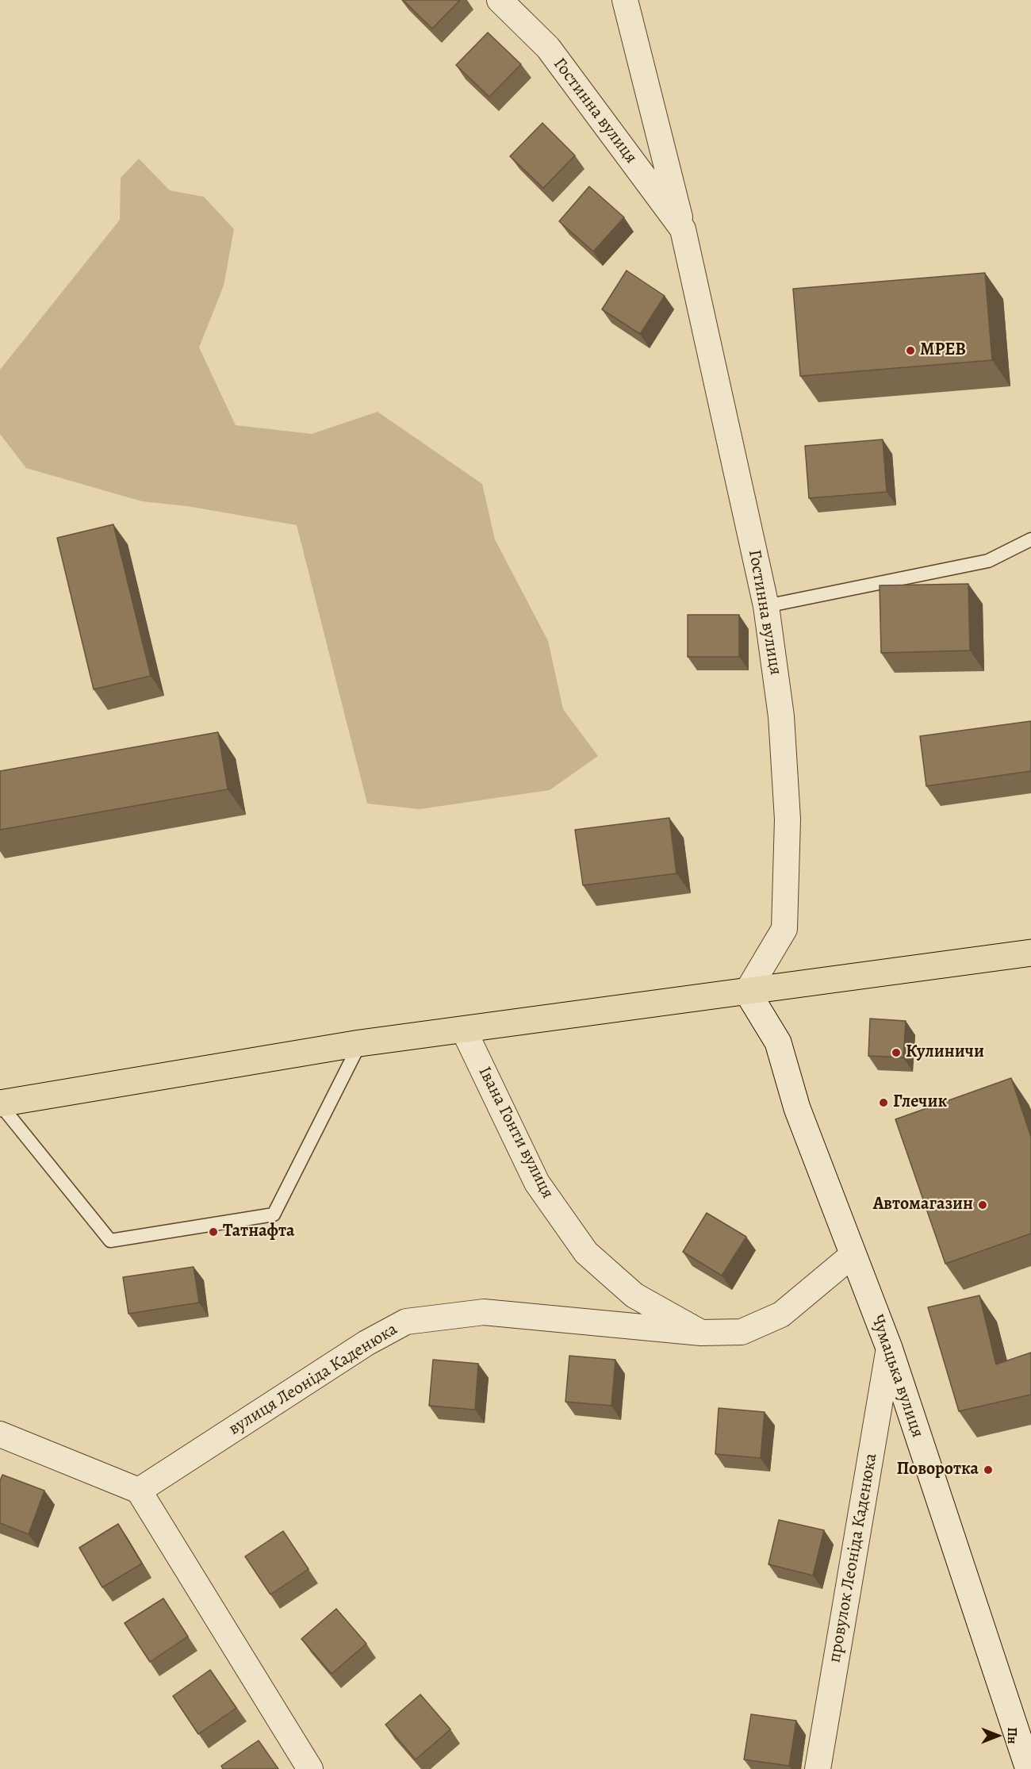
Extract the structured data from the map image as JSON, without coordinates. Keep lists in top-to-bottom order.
{
  "streets": {
    "street": [
      "Гостинна вулиця",
      "Івана Гонти вулиця",
      "Чумацька вулиця",
      "вулиця Леоніда Каденюка",
      "провулок Леоніда Каденюка"
    ]
  },
  "crossings": [
    ["Гостинна вулиця", "Чумацька вулиця"],
    ["Івана Гонти вулиця", "вулиця Леоніда Каденюка"],
    ["Чумацька вулиця", "провулок Леоніда Каденюка"]
  ],
  "places": [
    "МРЕВ",
    "Кулиничи",
    "Глечик",
    "Автомагазин",
    "Татнафта",
    "Поворотка"
  ],
  "north": "right"
}
